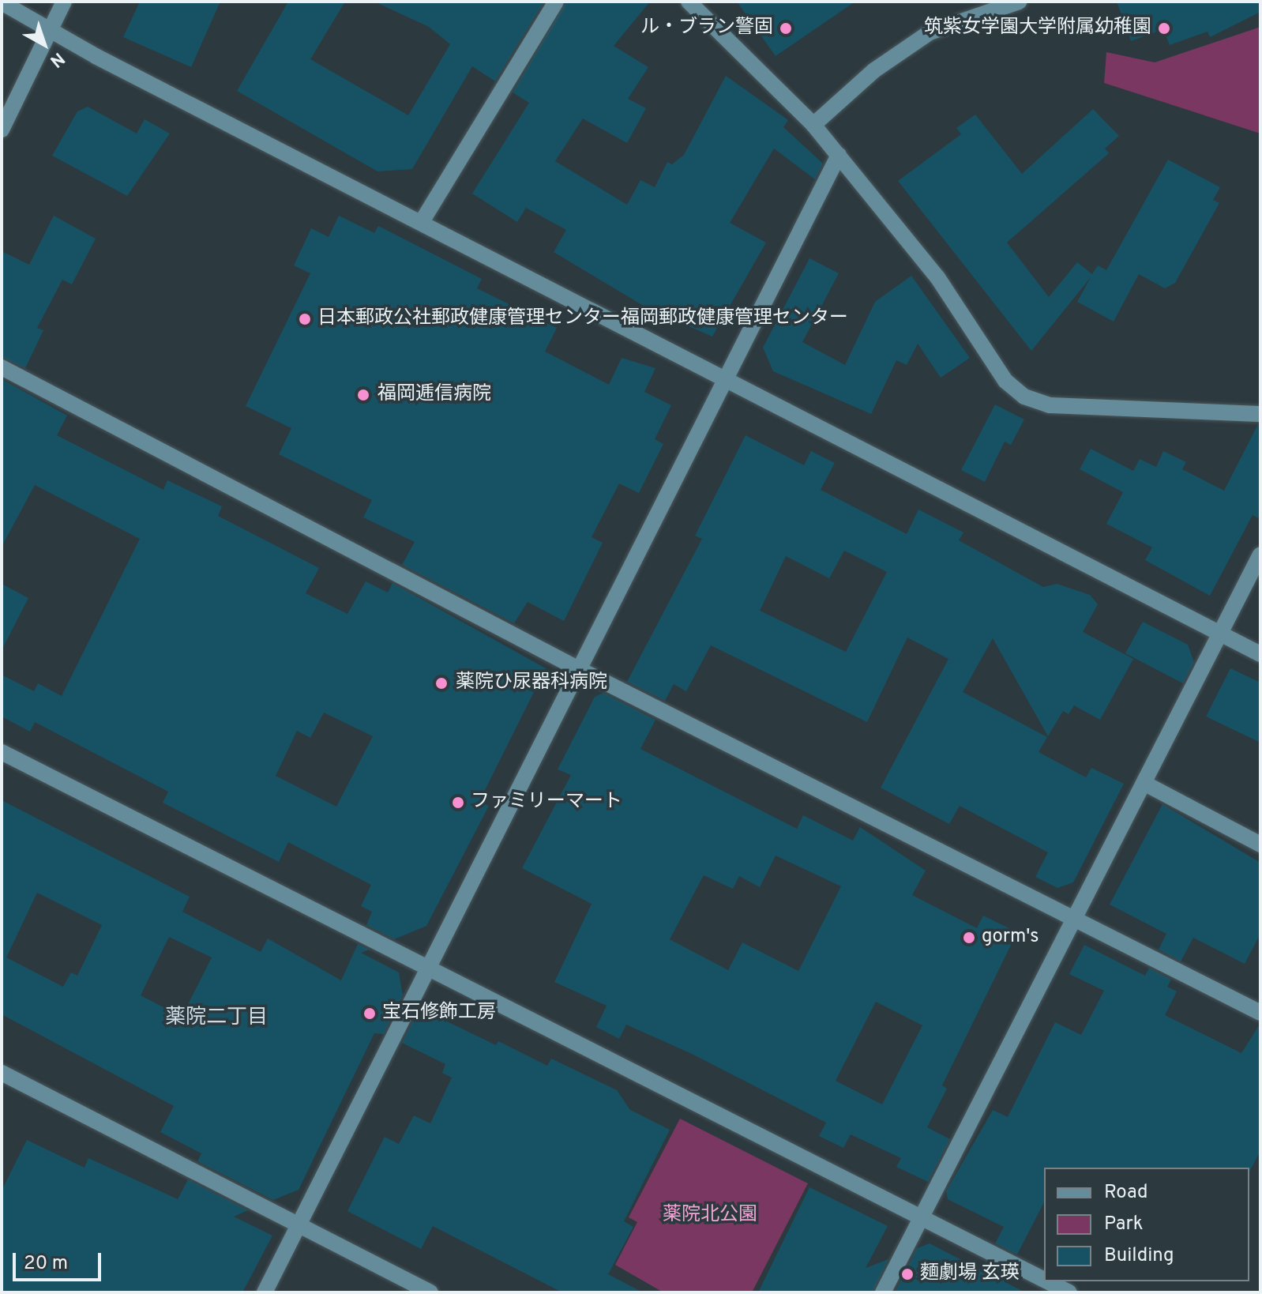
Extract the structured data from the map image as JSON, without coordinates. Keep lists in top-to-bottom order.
{
  "districts": ["薬院二丁目"],
  "parks": ["薬院北公園"],
  "places": [
    "ル・ブラン警固",
    "筑紫女学園大学附属幼稚園",
    "日本郵政公社郵政健康管理センター福岡郵政健康管理センター",
    "福岡逓信病院",
    "薬院ひ尿器科病院",
    "ファミリーマート",
    "gorm's",
    "宝石修飾工房",
    "麵劇場 玄瑛"
  ],
  "legend": ["Road", "Park", "Building"],
  "scale_bar": "20 m",
  "north": "bottom right"
}
